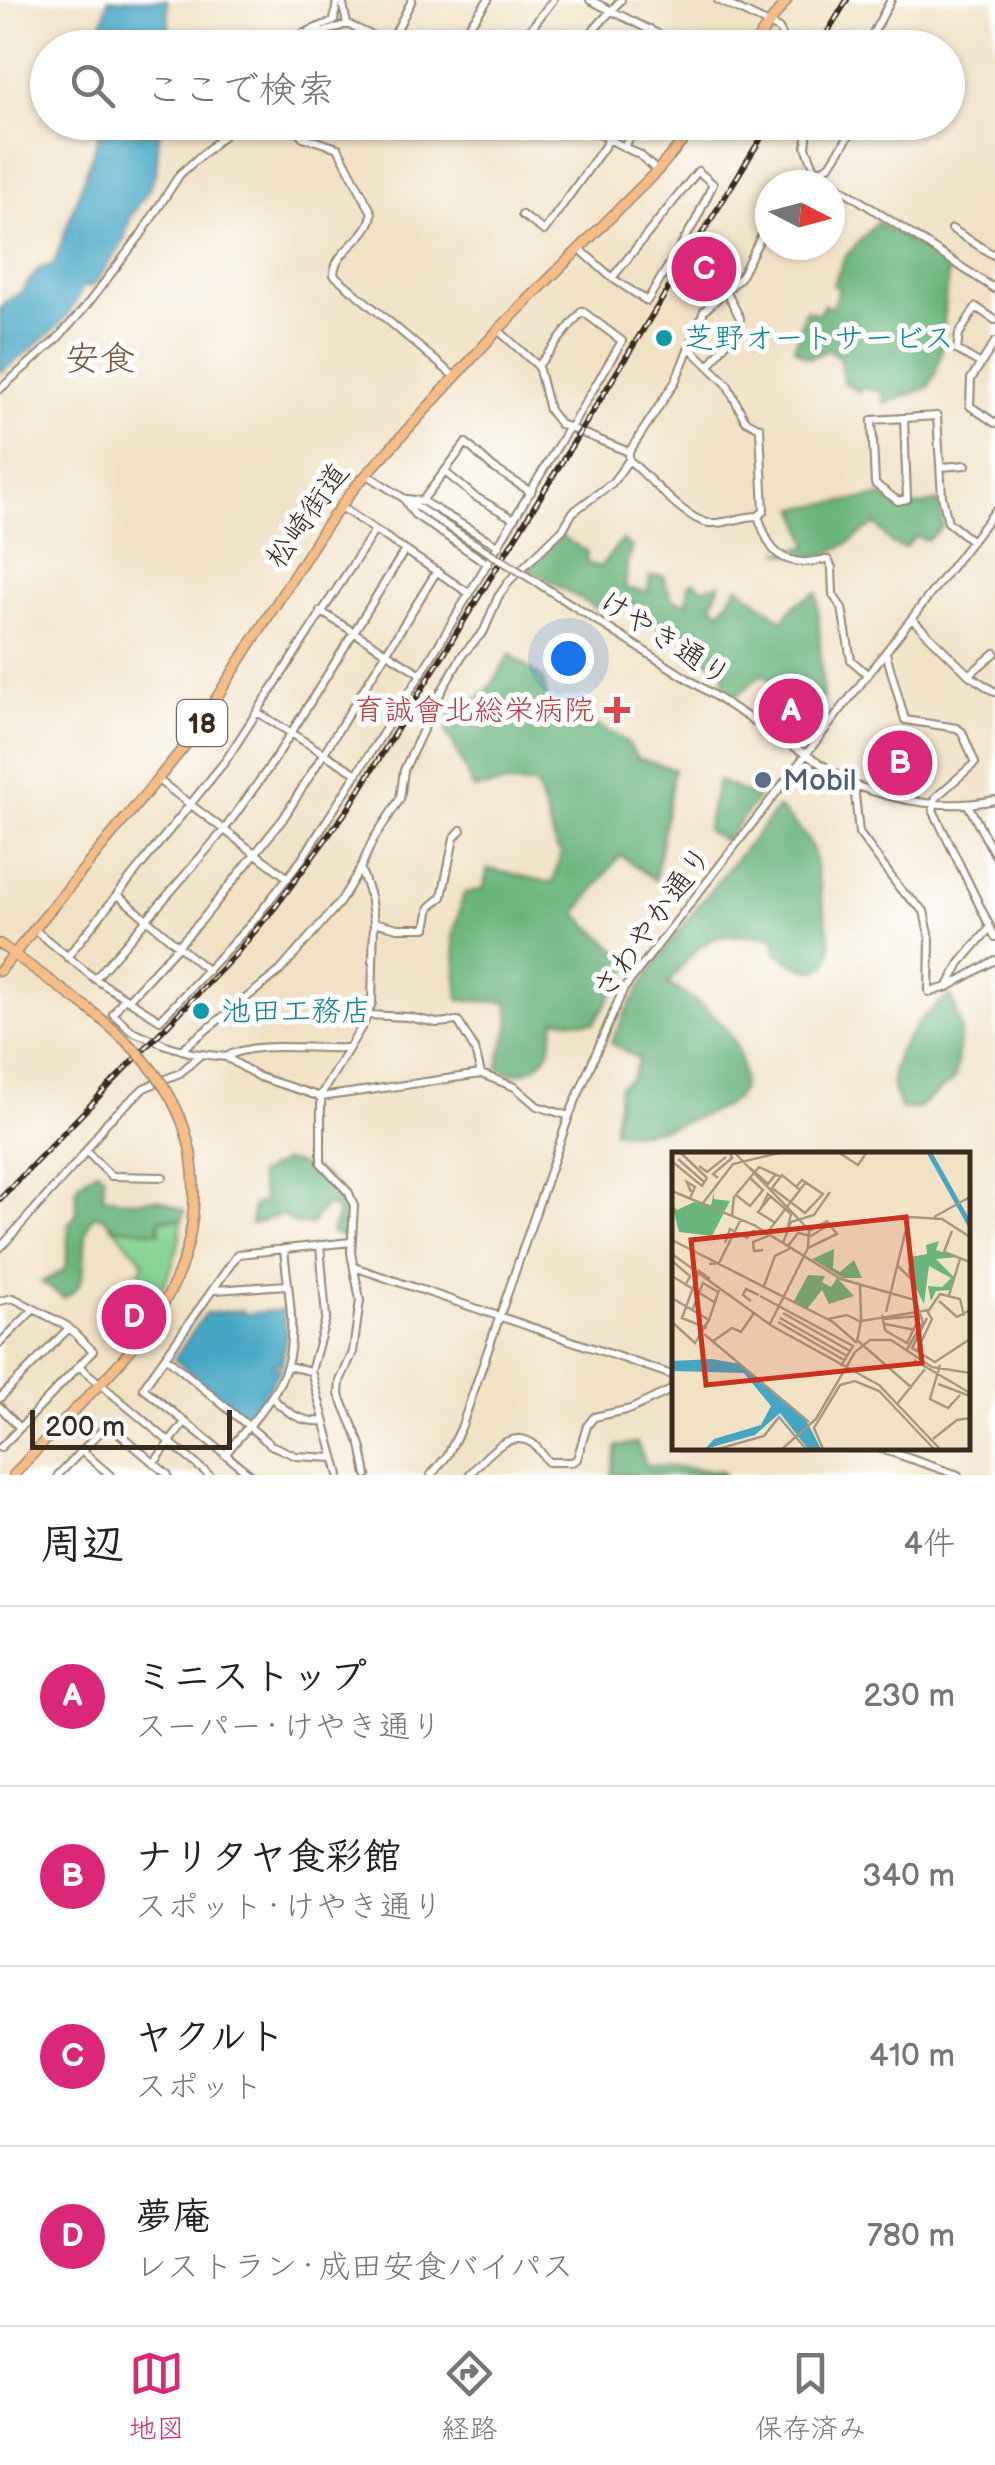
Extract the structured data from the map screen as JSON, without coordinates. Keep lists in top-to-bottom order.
{
  "streets": {
    "main road": ["松崎街道", "18"],
    "street": ["けやき通り", "さわやか通り"]
  },
  "crossings": [
    ["けやき通り", "さわやか通り"]
  ],
  "districts": ["安食"],
  "places": {
    "other": ["芝野オートサービス", "Mobil", "池田工務店"],
    "health": ["育誠會北総栄病院"]
  },
  "scale_bar": "200 m",
  "north": "right",
  "page": {
    "search": "ここで検索",
    "pins": [
      "C",
      "A",
      "B",
      "D"
    ],
    "scale": "200 m",
    "heading": ["周辺", "4件"],
    "list": [
      {
        "mark": "A",
        "name": "ミニストップ",
        "note": "スーパー · けやき通り",
        "value": "230 m"
      },
      {
        "mark": "B",
        "name": "ナリタヤ食彩館",
        "note": "スポット · けやき通り",
        "value": "340 m"
      },
      {
        "mark": "C",
        "name": "ヤクルト",
        "note": "スポット",
        "value": "410 m"
      },
      {
        "mark": "D",
        "name": "夢庵",
        "note": "レストラン · 成田安食バイパス",
        "value": "780 m"
      }
    ],
    "nav": ["地図", "経路", "保存済み"]
  }
}
